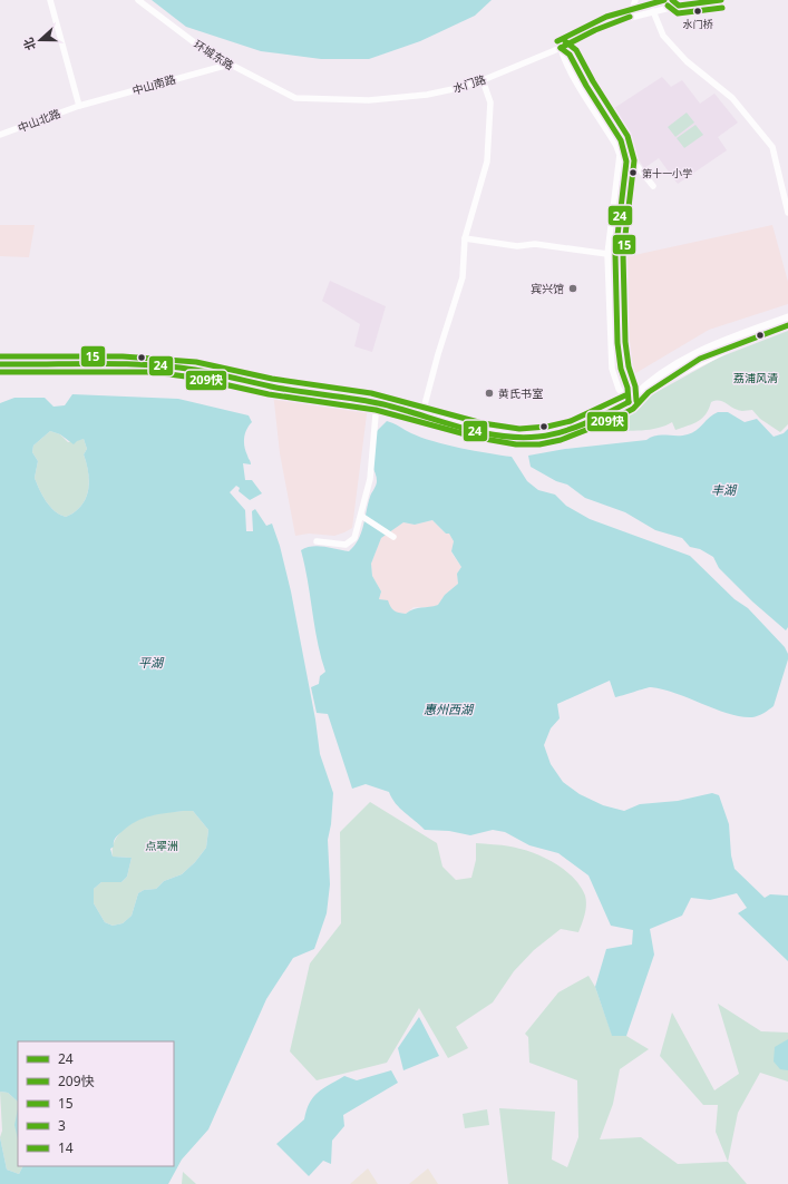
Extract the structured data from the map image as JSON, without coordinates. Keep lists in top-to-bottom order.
{
  "streets": {
    "street": [
      "环城东路",
      "水门路",
      "中山南路",
      "中山北路"
    ]
  },
  "crossings": [
    ["环城东路", "水门路"],
    ["环城东路", "中山南路"],
    ["中山南路", "中山北路"]
  ],
  "water": ["丰湖", "平湖", "惠州西湖"],
  "parks": ["荔浦风清", "点翠洲"],
  "places": [
    "水门桥",
    "第十一小学",
    "宾兴馆",
    "黄氏书室"
  ],
  "lines": [
    "transit line 15",
    "transit line 3",
    "transit line 14",
    "transit line 24",
    "transit line 209快"
  ],
  "legend": [
    "24",
    "209快",
    "15",
    "3",
    "14"
  ],
  "north": "left"
}
